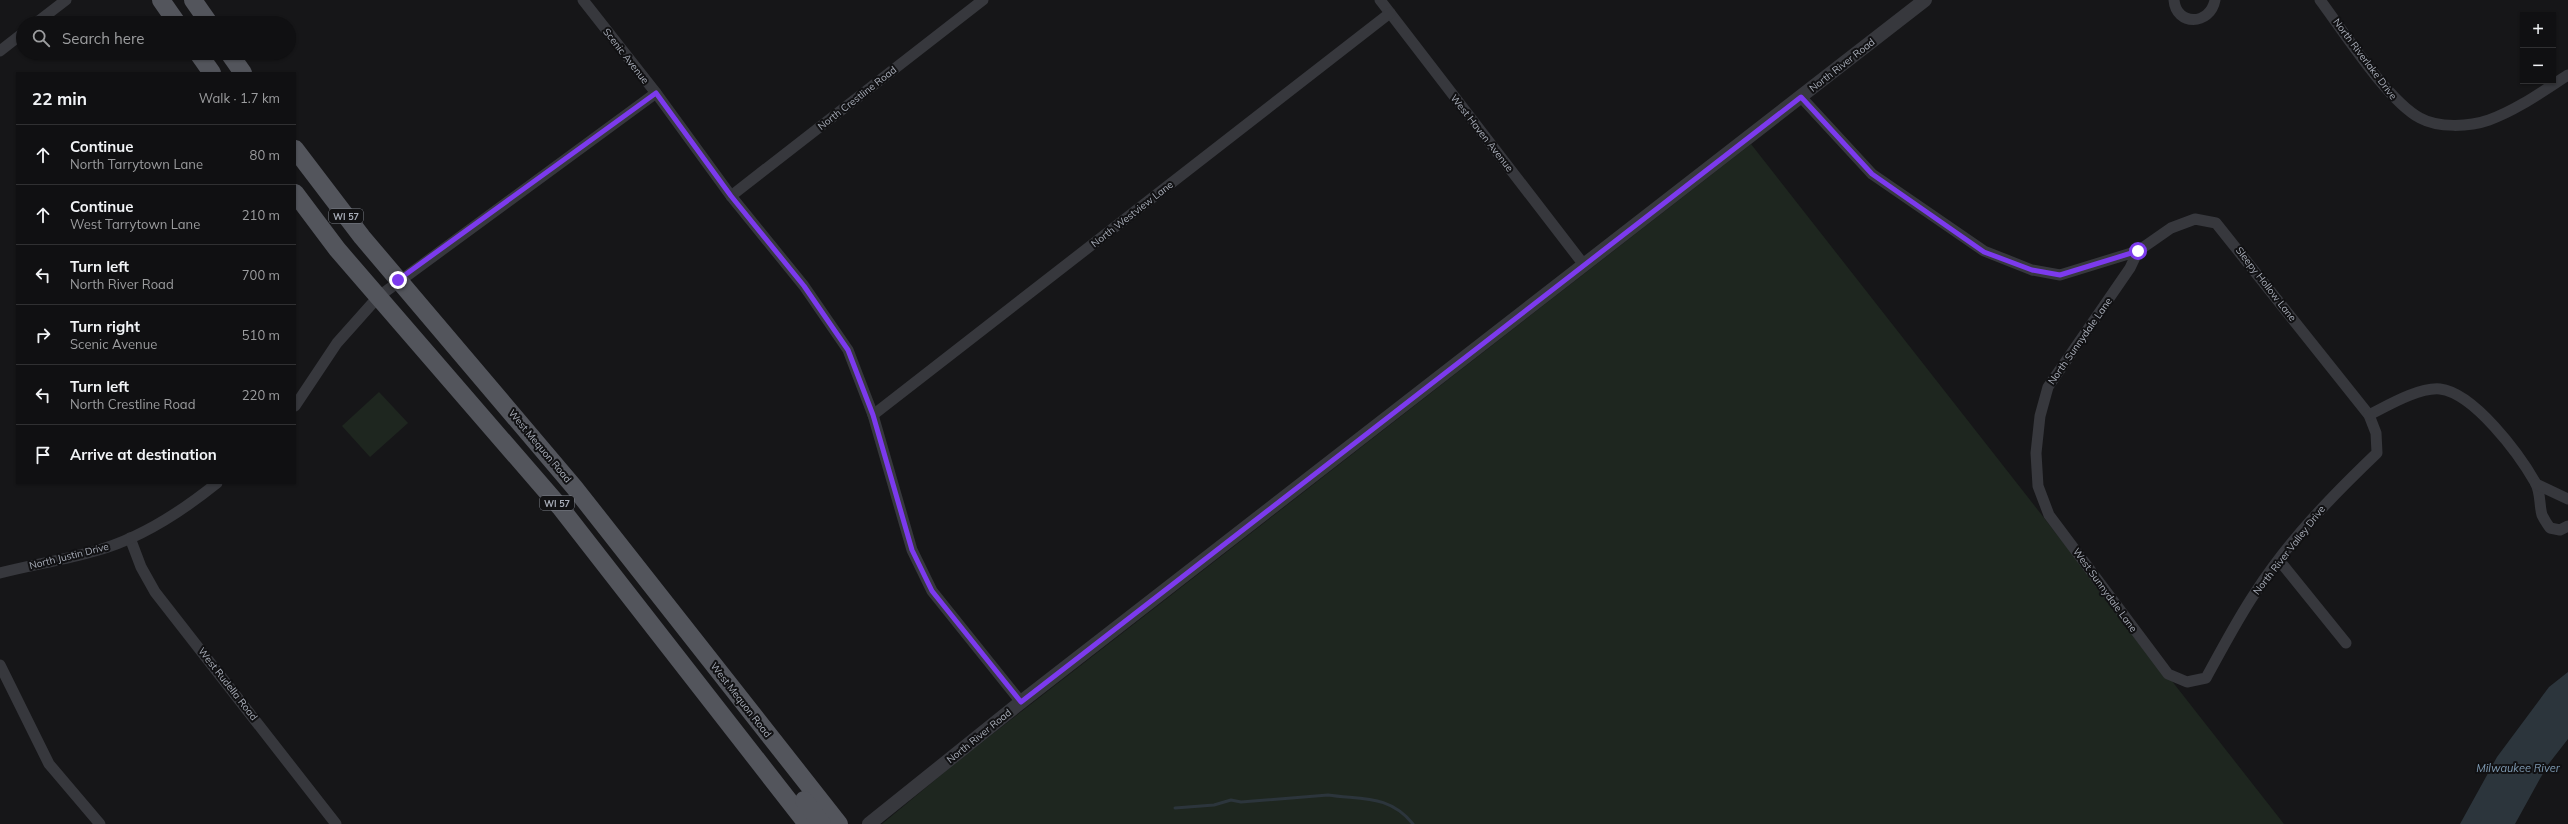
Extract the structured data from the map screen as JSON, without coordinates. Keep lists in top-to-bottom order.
{
  "streets": {
    "main road": ["WI 57", "West Mequon Road"],
    "street": [
      "Scenic Avenue",
      "North Riverlake Drive",
      "North River Road",
      "North Crestline Road",
      "West Haven Avenue",
      "North Westview Lane",
      "Sleepy Hollow Lane",
      "North Sunnydale Lane",
      "North River Valley Drive",
      "North Justin Drive",
      "West Sunnydale Lane",
      "West Rudella Road"
    ]
  },
  "crossings": [
    ["Scenic Avenue", "North River Road"],
    ["Scenic Avenue", "North Crestline Road"],
    ["Scenic Avenue", "North Westview Lane"],
    ["North River Road", "West Haven Avenue"],
    ["West Haven Avenue", "North Westview Lane"],
    ["Sleepy Hollow Lane", "North Sunnydale Lane"],
    ["Sleepy Hollow Lane", "North River Valley Drive"],
    ["North Sunnydale Lane", "West Sunnydale Lane"],
    ["North River Valley Drive", "West Sunnydale Lane"],
    ["North Justin Drive", "West Rudella Road"]
  ],
  "water": ["Milwaukee River"],
  "page": {
    "map_buttons": ["+", "−"],
    "search": "Search here",
    "heading": ["22 min", "Walk · 1.7 km"],
    "list": [
      ["Continue", "North Tarrytown Lane", "80 m"],
      ["Continue", "West Tarrytown Lane", "210 m"],
      ["Turn left", "North River Road", "700 m"],
      ["Turn right", "Scenic Avenue", "510 m"],
      ["Turn left", "North Crestline Road", "220 m"],
      "Arrive at destination"
    ]
  }
}
